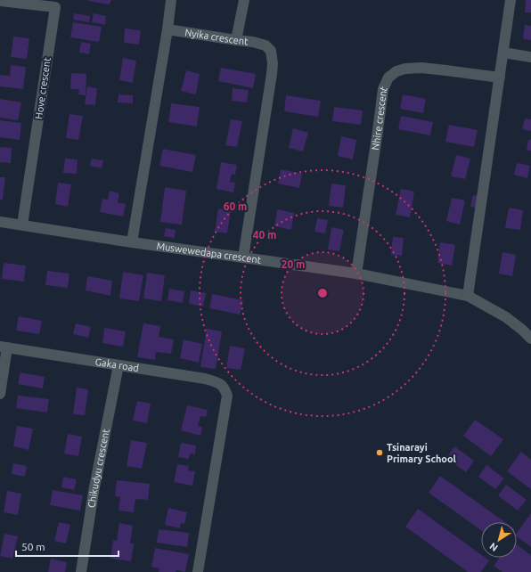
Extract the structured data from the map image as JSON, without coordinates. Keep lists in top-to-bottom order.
{
  "streets": {
    "street": [
      "Nyika crescent",
      "Hove crescent",
      "Nhire crescent",
      "Muswewedapa crescent",
      "Gaka road",
      "Chikudyu crescent"
    ]
  },
  "crossings": [
    ["Nyika crescent", "Muswewedapa crescent"],
    ["Hove crescent", "Muswewedapa crescent"],
    ["Nhire crescent", "Muswewedapa crescent"],
    ["Gaka road", "Chikudyu crescent"]
  ],
  "places": ["Tsinarayi Primary School"],
  "scale_bar": "50 m",
  "north": "bottom left",
  "rings": ["60 m", "40 m", "20 m"]
}
